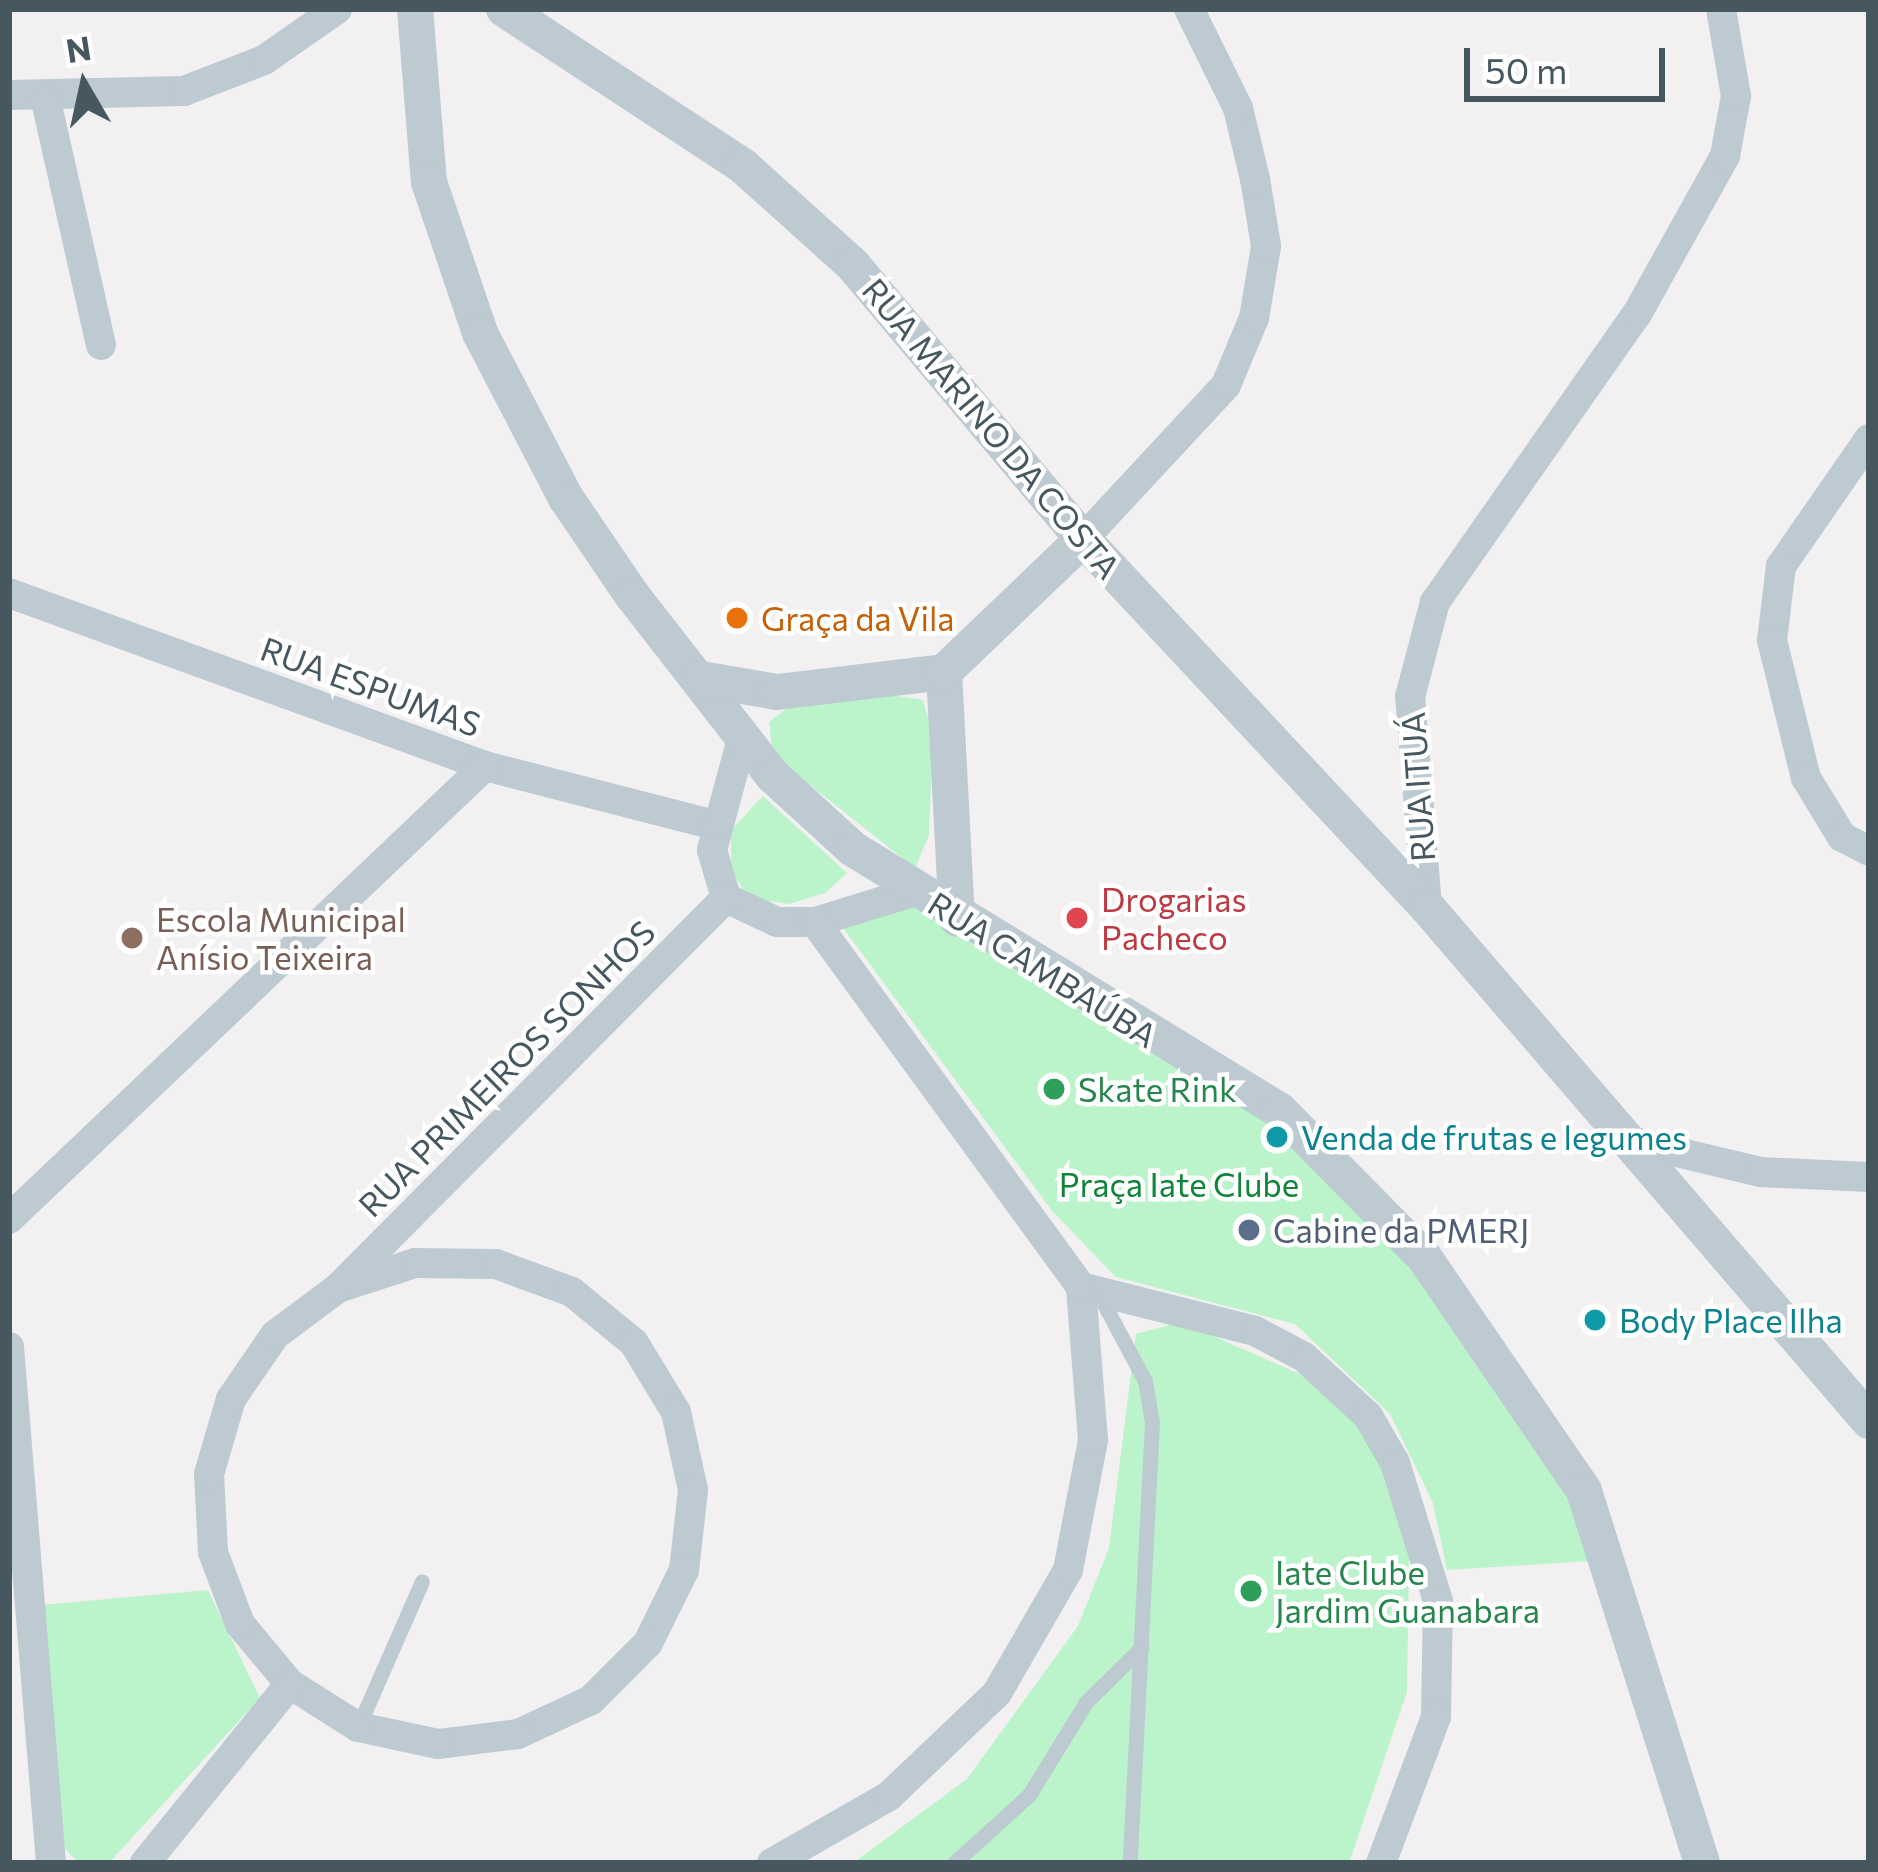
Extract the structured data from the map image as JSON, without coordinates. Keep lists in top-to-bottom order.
{
  "streets": {
    "street": [
      "RUA MARINO DA COSTA",
      "RUA ESPUMAS",
      "RUA ITUÁ",
      "RUA CAMBAÚBA",
      "RUA PRIMEIROS SONHOS"
    ]
  },
  "crossings": [
    ["RUA MARINO DA COSTA", "RUA ITUÁ"]
  ],
  "parks": ["Praça Iate Clube"],
  "places": [
    "Graça da Vila",
    "Drogarias Pacheco",
    "Escola Municipal Anísio Teixeira",
    "Skate Rink",
    "Venda de frutas e legumes",
    "Cabine da PMERJ",
    "Body Place Ilha",
    "Iate Clube Jardim Guanabara"
  ],
  "scale_bar": "50 m",
  "north": "top"
}
